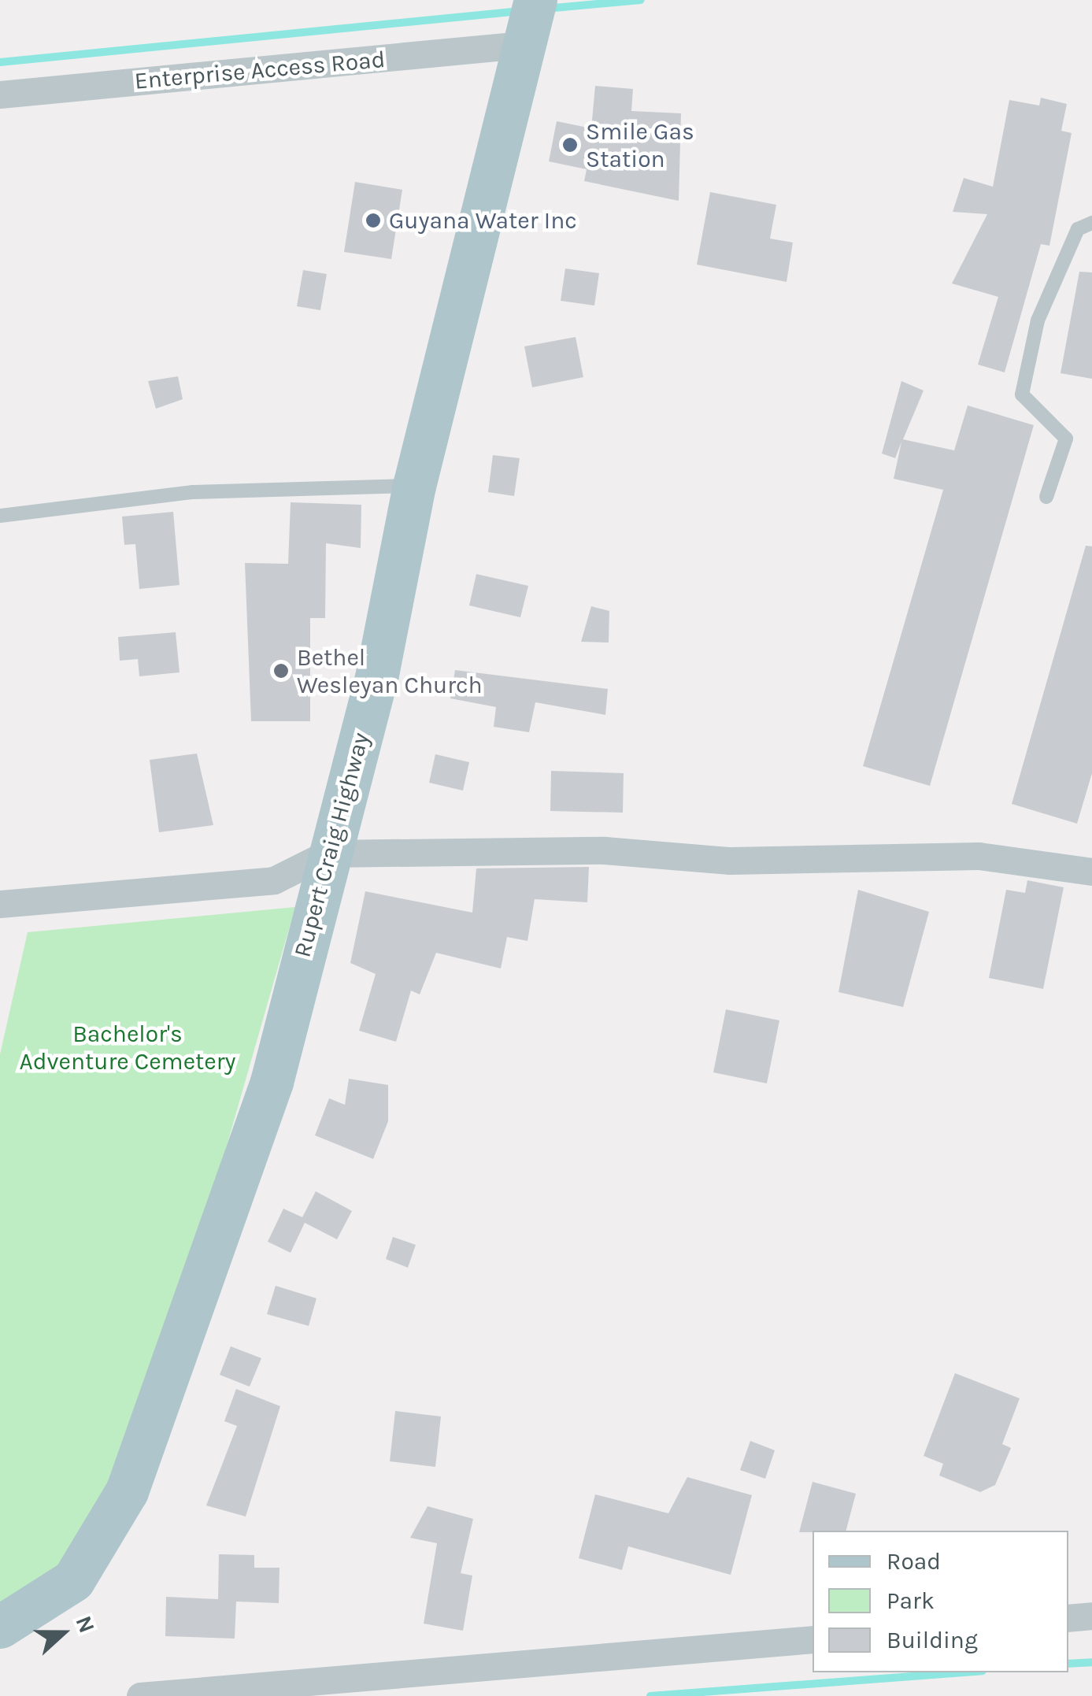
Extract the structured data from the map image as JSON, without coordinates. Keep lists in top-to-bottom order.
{
  "streets": {
    "main road": ["Rupert Craig Highway"],
    "street": ["Enterprise Access Road"]
  },
  "crossings": [
    ["Enterprise Access Road", "Rupert Craig Highway"]
  ],
  "parks": ["Bachelor's Adventure Cemetery"],
  "places": ["Smile Gas Station", "Guyana Water Inc", "Bethel Wesleyan Church"],
  "legend": ["Road", "Park", "Building"],
  "north": "right"
}
